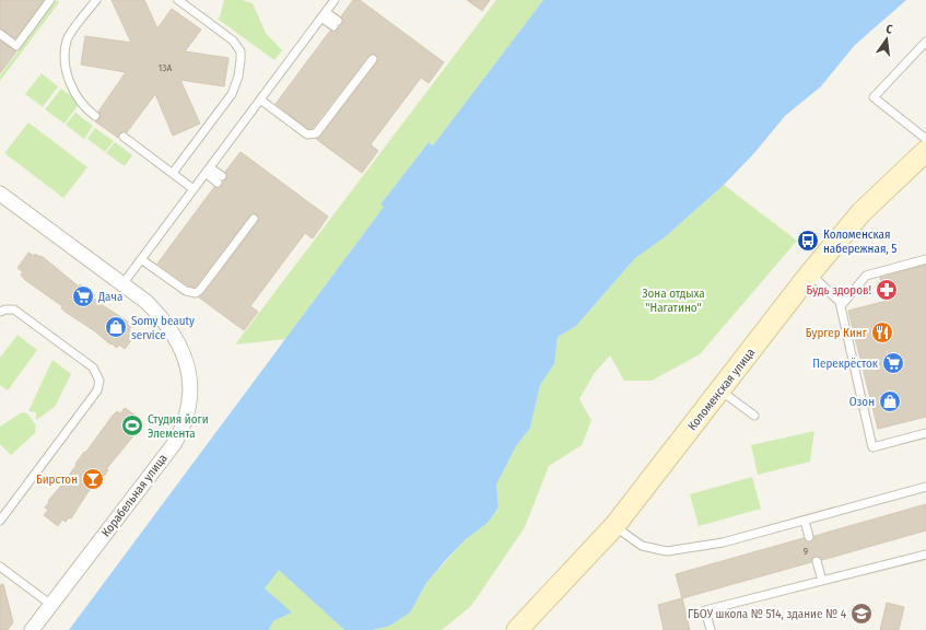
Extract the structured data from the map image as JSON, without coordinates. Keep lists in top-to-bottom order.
{
  "streets": {
    "street": ["Коломенская улица", "Корабельная улица"]
  },
  "parks": ["Зона отдыха \"Нагатино\""],
  "places": {
    "bus stop": ["Коломенская набережная, 5"],
    "pharmacy": ["Будь здоров!"],
    "supermarket": ["Дача", "Перекрёсток"],
    "shop": ["Somy beauty service", "Озон"],
    "restaurant": ["Бургер Кинг"],
    "sports": ["Студия йоги Элемента"],
    "bar": ["Бирстон"],
    "school or university": ["ГБОУ школа № 514, здание № 4"]
  },
  "house_numbers": ["13А", "9"],
  "north": "top"
}
